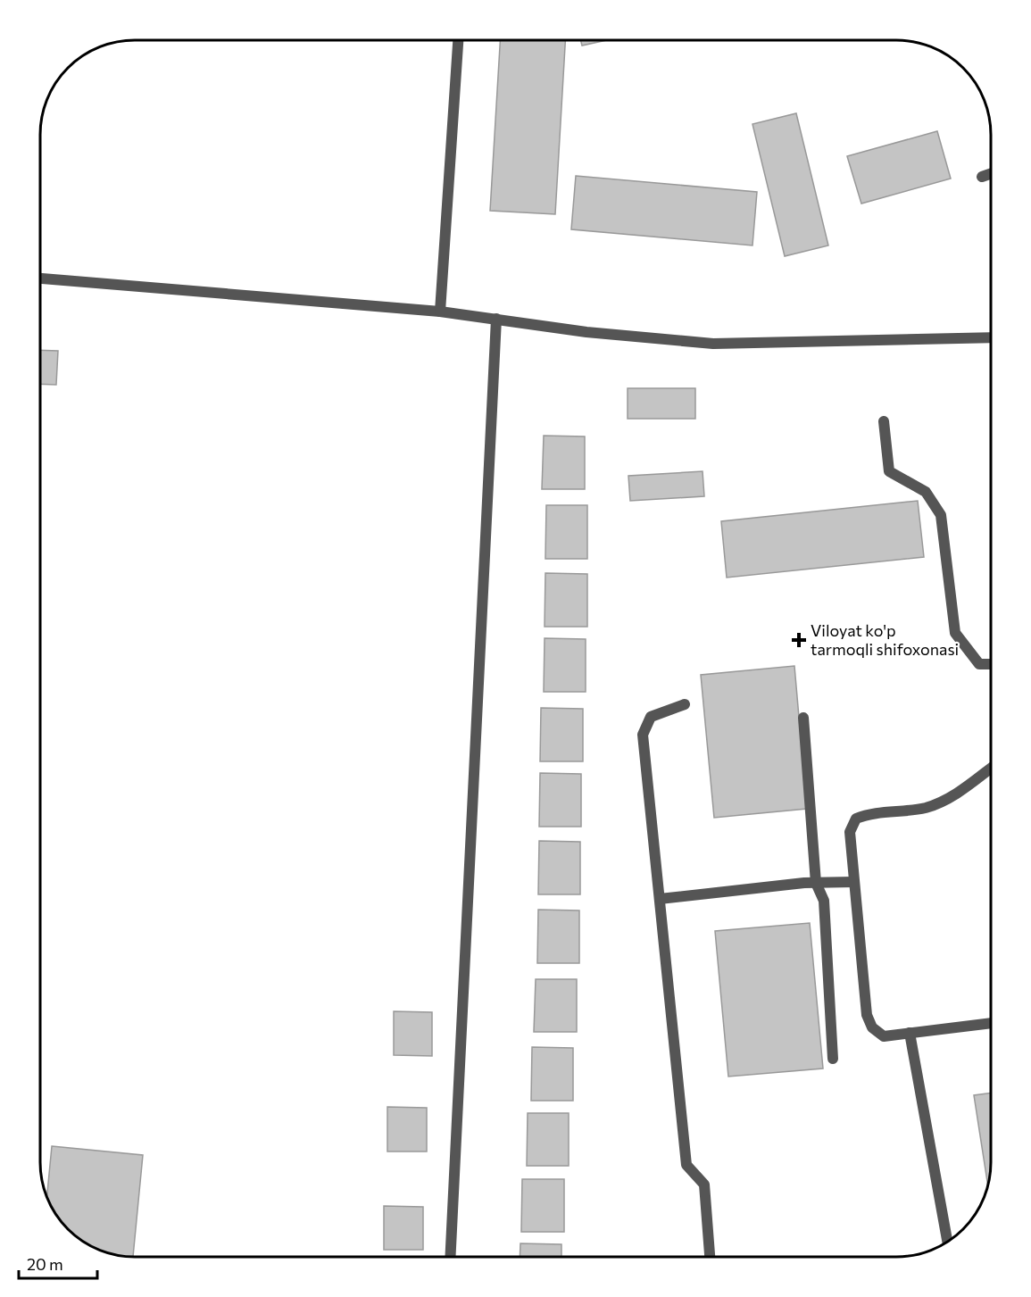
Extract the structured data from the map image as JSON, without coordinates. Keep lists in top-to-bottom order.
{
  "places": {
    "health": ["Viloyat ko'p tarmoqli shifoxonasi"]
  },
  "scale_bar": "20 m"
}
